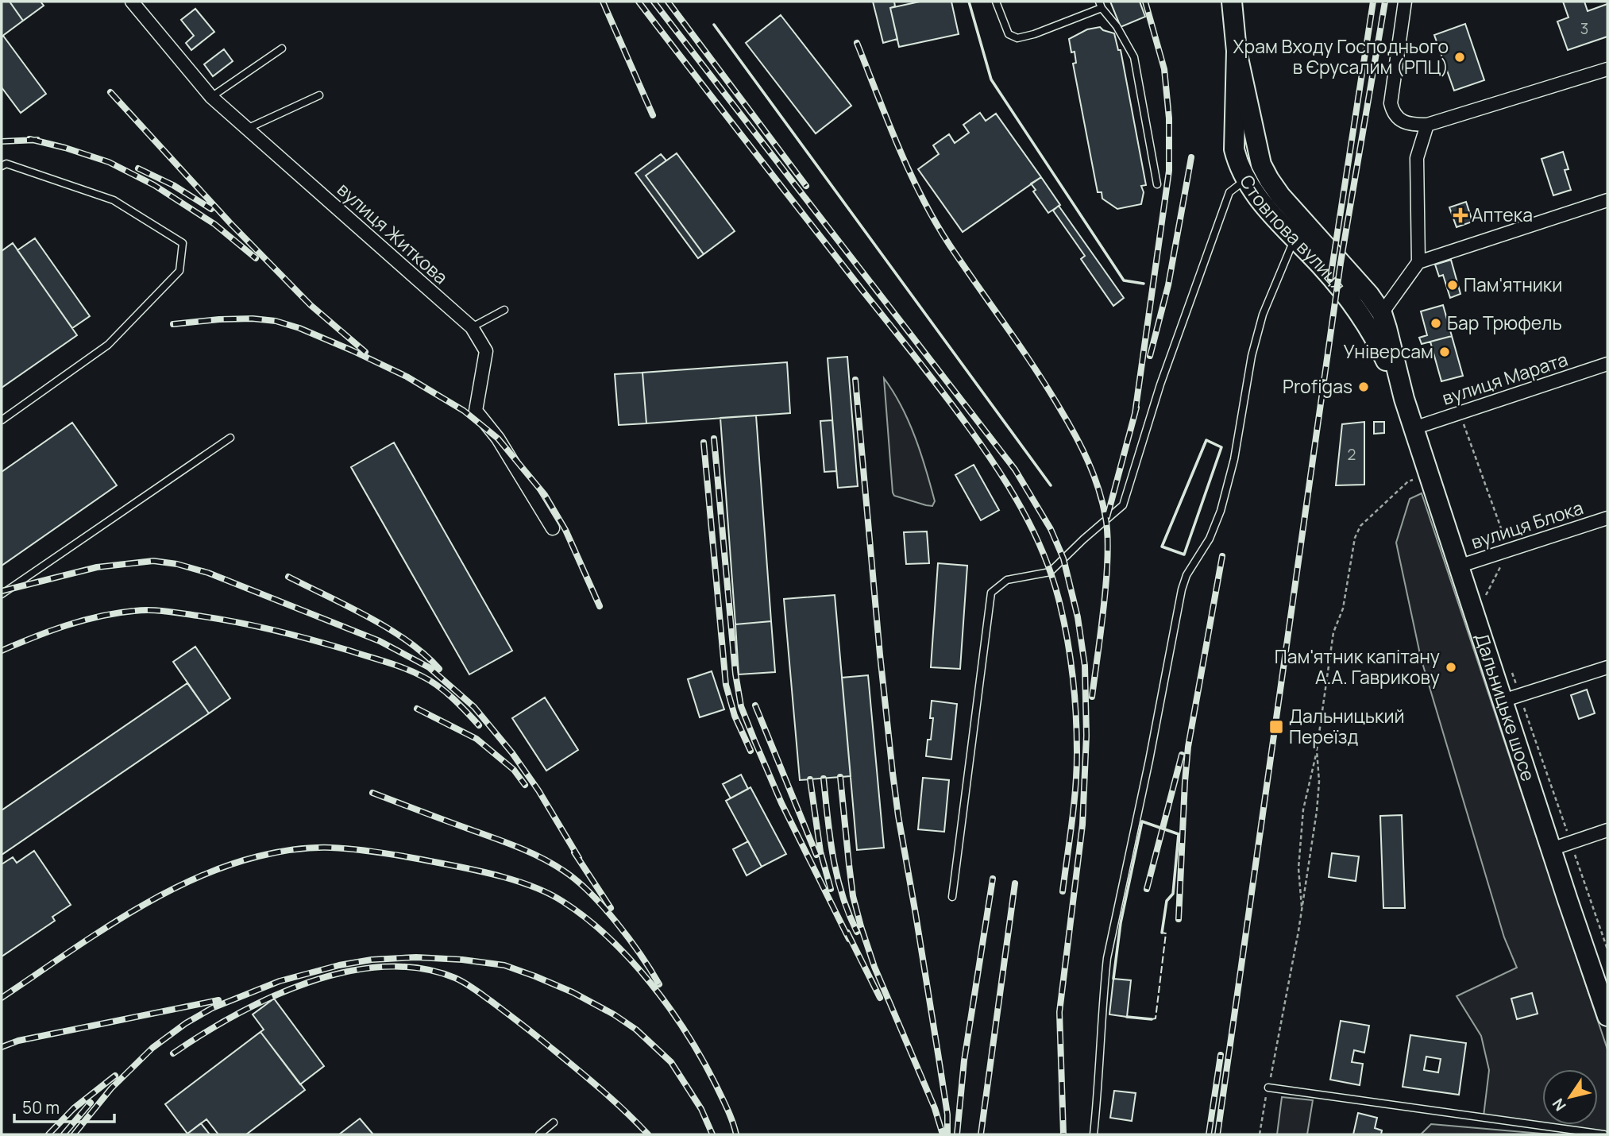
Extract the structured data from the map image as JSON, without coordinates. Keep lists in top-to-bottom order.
{
  "streets": {
    "main road": ["Стовпова вулиця", "Дальницьке шосе"],
    "street": ["вулиця Житкова", "вулиця Марата", "вулиця Блока"]
  },
  "crossings": [
    ["Стовпова вулиця", "Дальницьке шосе"],
    ["вулиця Марата", "Дальницьке шосе"],
    ["вулиця Блока", "Дальницьке шосе"]
  ],
  "places": {
    "other": [
      "Храм Входу Господнього в Єрусалим (РПЦ)",
      "Пам'ятники",
      "Бар Трюфель",
      "Універсам",
      "Profigas",
      "Пам'ятник капітану А.А. Гаврикову"
    ],
    "health": ["Аптека"],
    "transit": ["Дальницький Переїзд"]
  },
  "house_numbers": ["3", "2"],
  "scale_bar": "50 m",
  "north": "bottom left"
}
